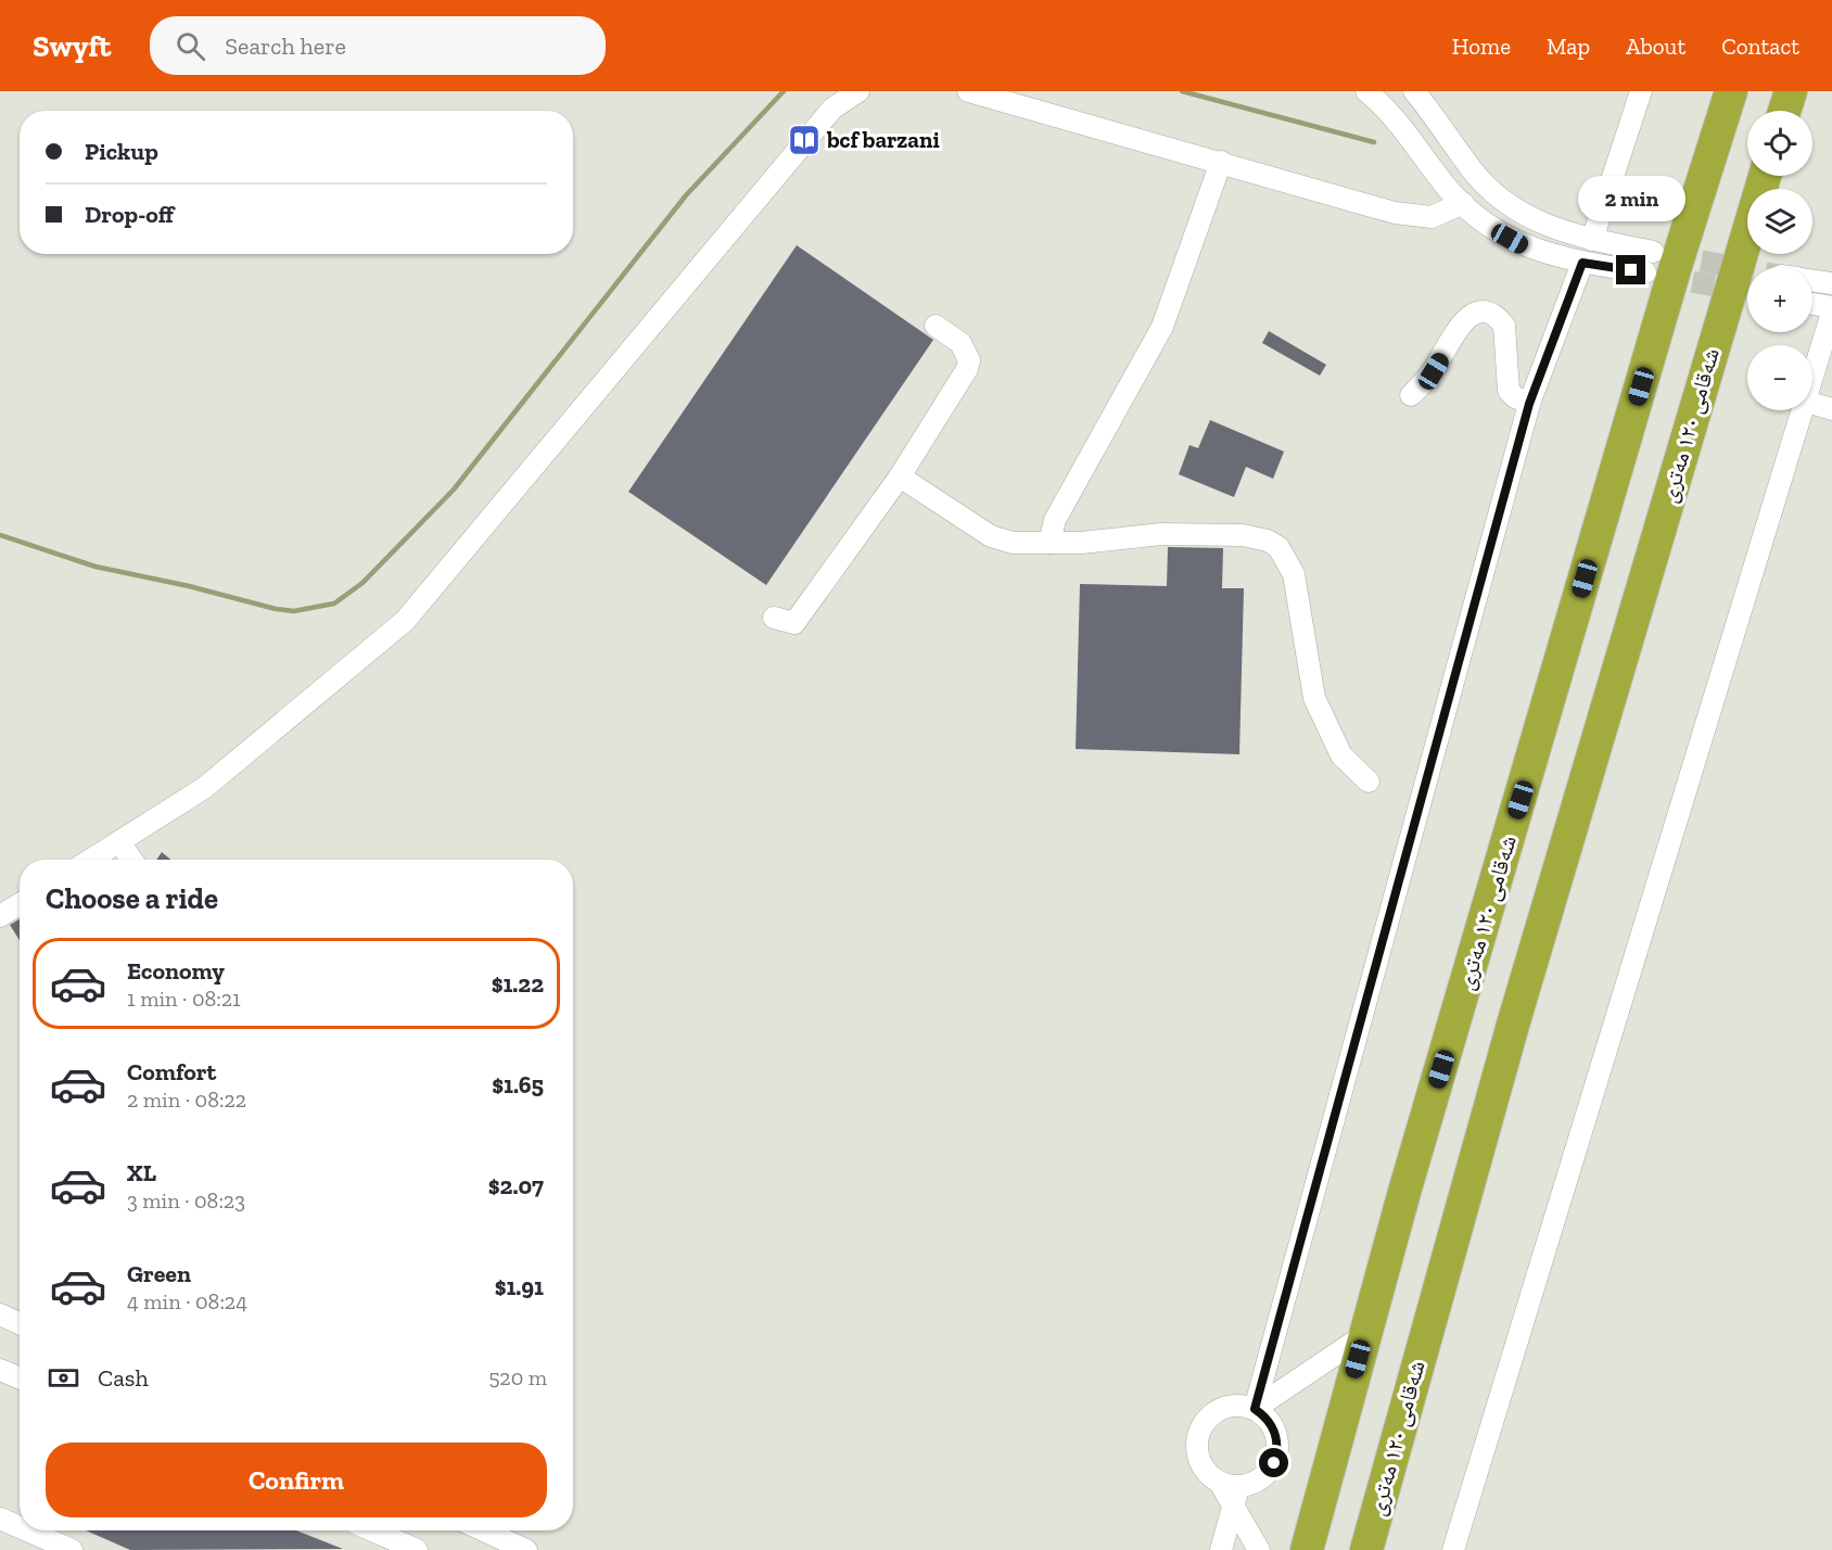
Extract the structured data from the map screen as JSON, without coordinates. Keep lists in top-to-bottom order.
{
  "streets": {
    "highway": ["شەقامی ١٢٠ مەتری"]
  },
  "places": {
    "library": ["bcf barzani"]
  },
  "page": {
    "header": "Swyft",
    "search": "Search here",
    "nav": [
      "Home",
      "Map",
      "About",
      "Contact"
    ],
    "map_buttons": ["+", "−"],
    "banner": ["Pickup", "Drop-off"],
    "bubble": "2 min",
    "heading": "Choose a ride",
    "list": [
      {
        "name": "Economy",
        "note": "1 min · 08:21",
        "value": "$1.22"
      },
      {
        "name": "Comfort",
        "note": "2 min · 08:22",
        "value": "$1.65"
      },
      {
        "name": "XL",
        "note": "3 min · 08:23",
        "value": "$2.07"
      },
      {
        "name": "Green",
        "note": "4 min · 08:24",
        "value": "$1.91"
      }
    ],
    "pay": ["Cash", "520 m"],
    "buttons": "Confirm"
  }
}
